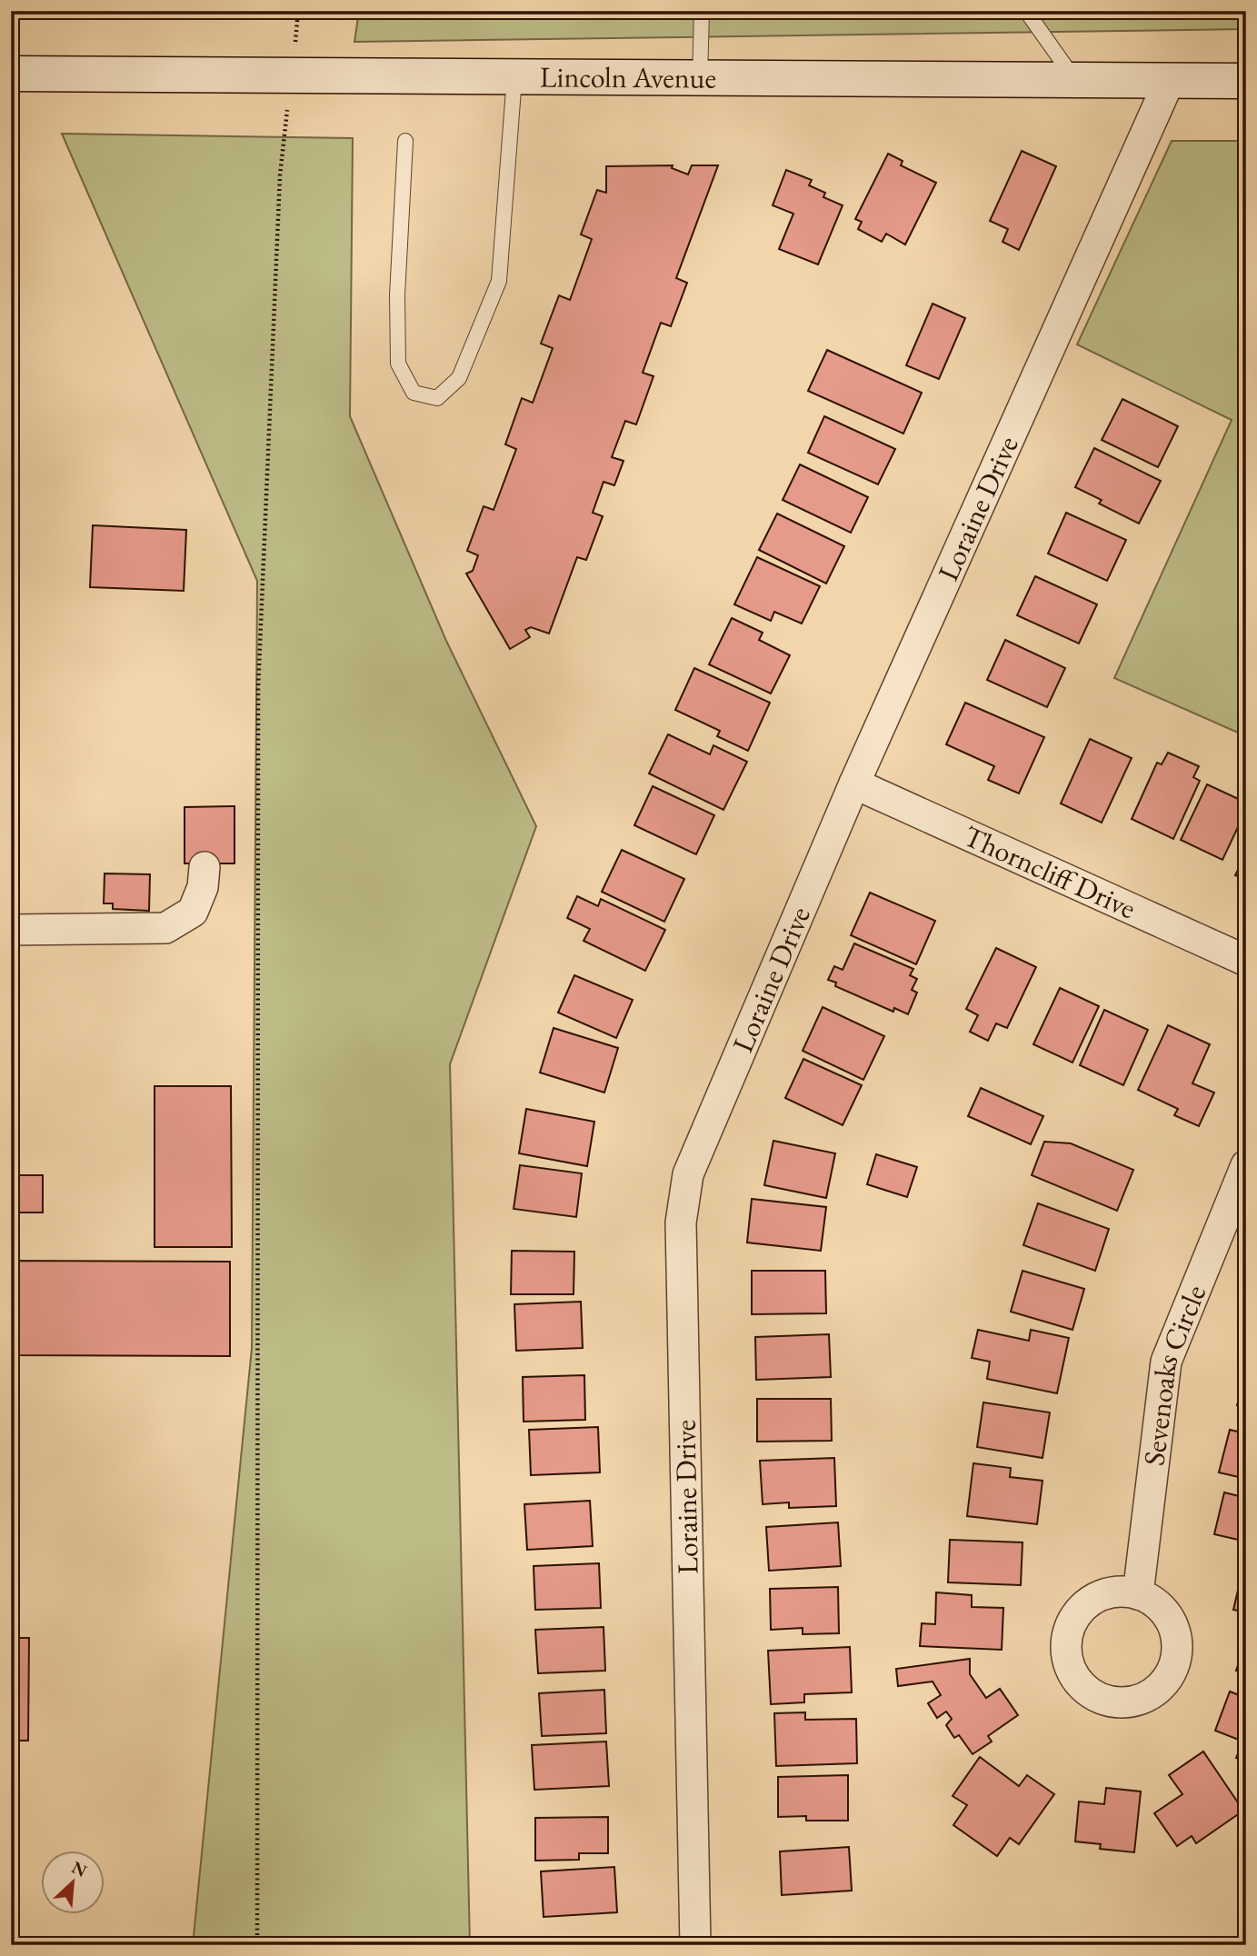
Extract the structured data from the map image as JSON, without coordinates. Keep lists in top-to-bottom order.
{
  "streets": {
    "street": [
      "Lincoln Avenue",
      "Loraine Drive",
      "Thorncliff Drive",
      "Sevenoaks Circle"
    ]
  },
  "crossings": [
    ["Lincoln Avenue", "Loraine Drive"],
    ["Loraine Drive", "Thorncliff Drive"]
  ],
  "north": "top right"
}
